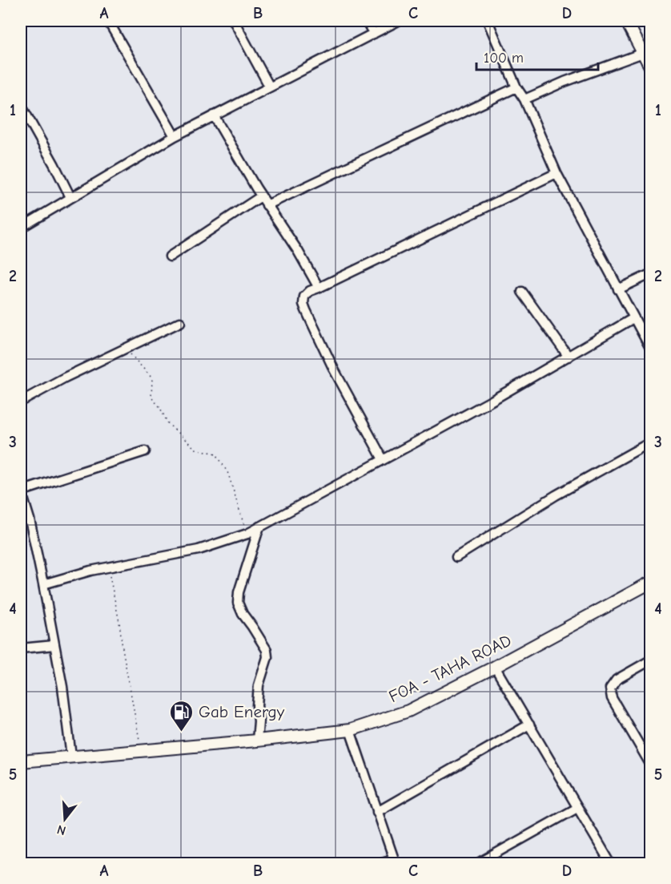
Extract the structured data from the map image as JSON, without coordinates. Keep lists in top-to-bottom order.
{
  "streets": {
    "street": ["FOA - TAHA ROAD"]
  },
  "places": {
    "fuel station": ["Gab Energy"]
  },
  "scale_bar": "100 m",
  "north": "bottom",
  "grid": {
    "columns": [
      "A",
      "B",
      "C",
      "D"
    ],
    "rows": [
      "1",
      "2",
      "3",
      "4",
      "5"
    ]
  }
}
